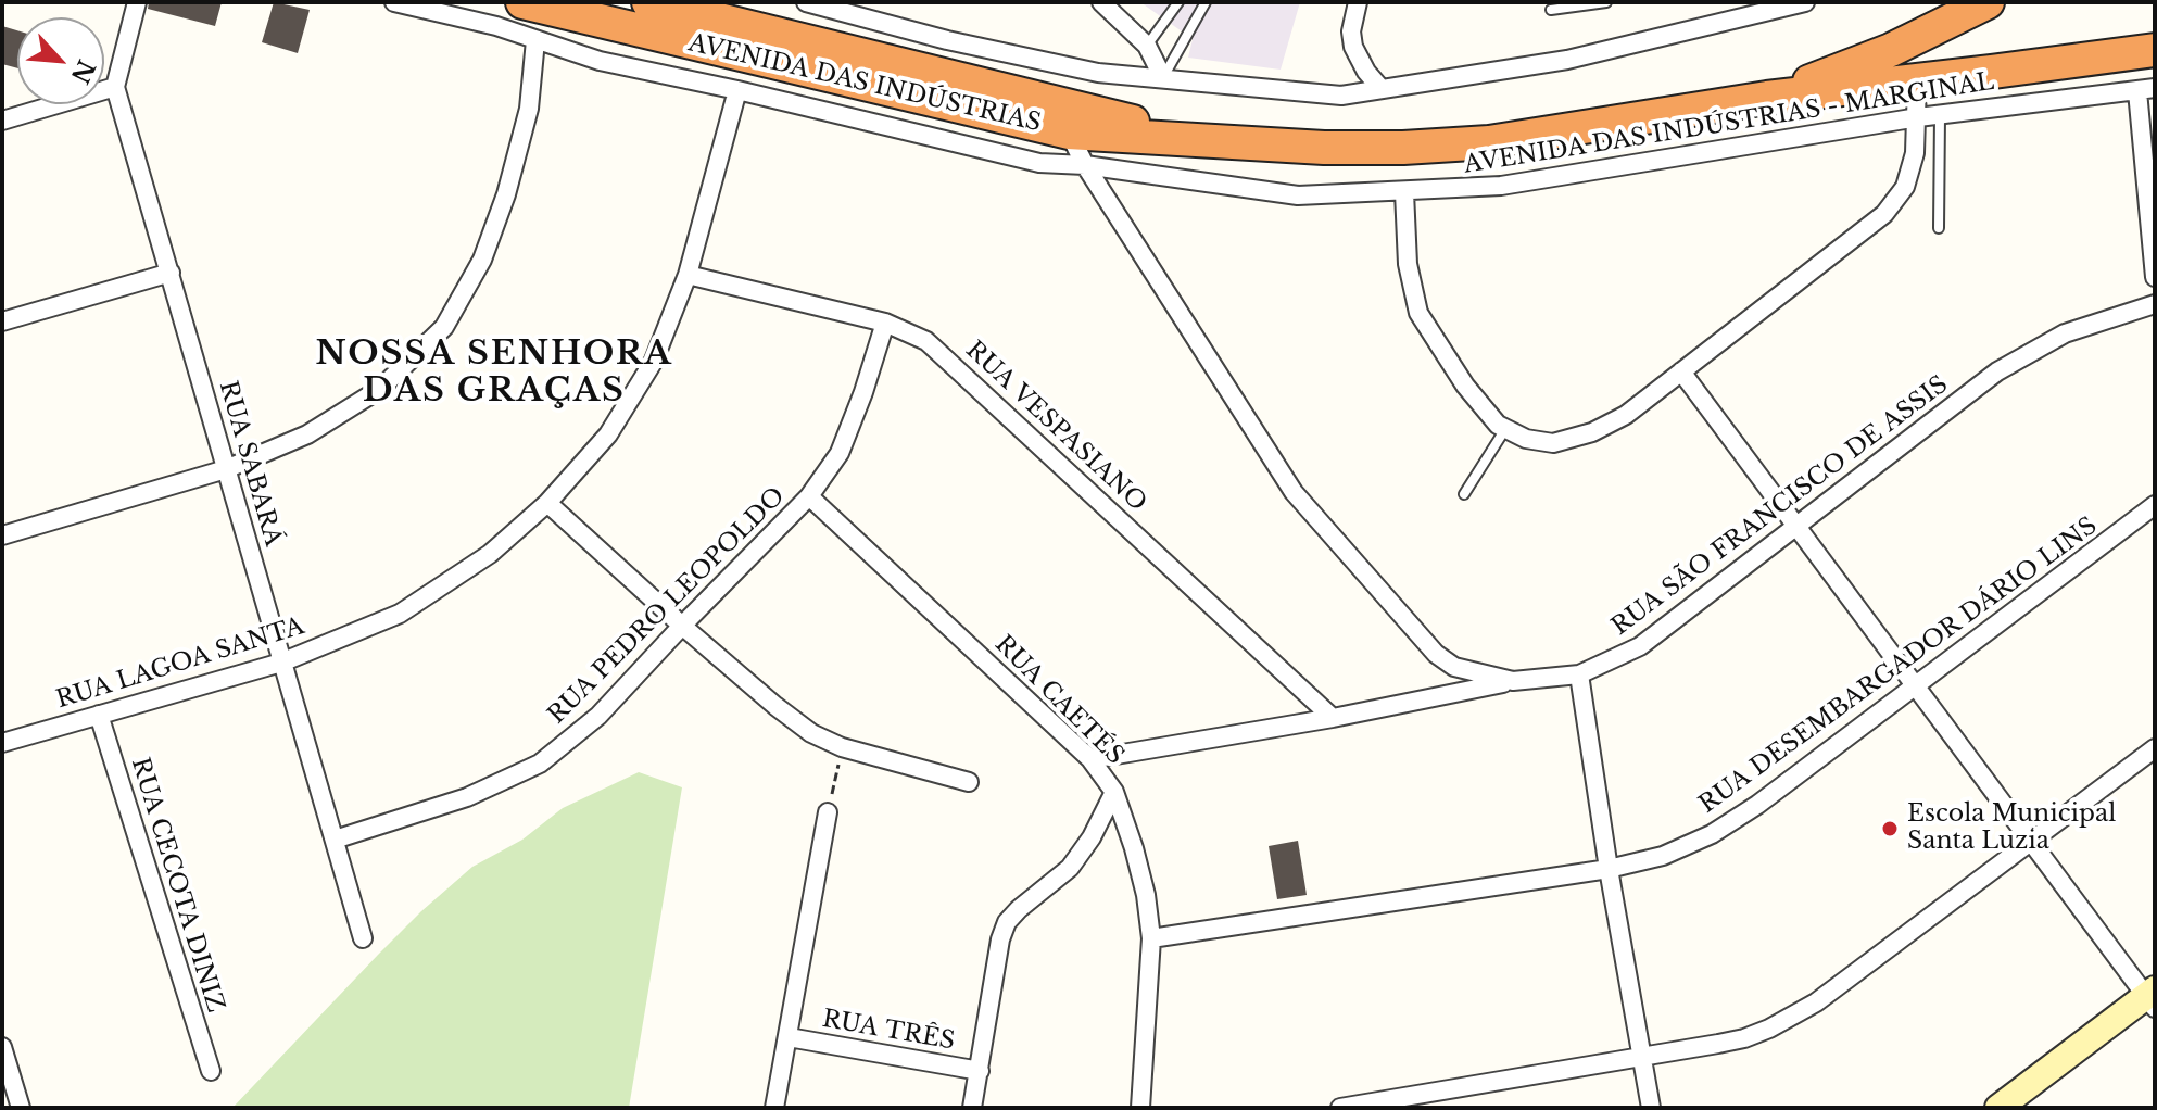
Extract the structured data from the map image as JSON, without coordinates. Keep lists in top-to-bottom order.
{
  "streets": {
    "highway": ["AVENIDA DAS INDÚSTRIAS"],
    "street": [
      "AVENIDA DAS INDÚSTRIAS - MARGINAL",
      "RUA VESPASIANO",
      "RUA SABARÁ",
      "RUA SÃO FRANCISCO DE ASSIS",
      "RUA PEDRO LEOPOLDO",
      "RUA LAGOA SANTA",
      "RUA DESEMBARGADOR DÁRIO LINS",
      "RUA CAETÉS",
      "RUA CECOTA DINIZ",
      "RUA TRÊS"
    ]
  },
  "crossings": [
    ["AVENIDA DAS INDÚSTRIAS", "RUA SÃO FRANCISCO DE ASSIS"],
    ["AVENIDA DAS INDÚSTRIAS - MARGINAL", "RUA SÃO FRANCISCO DE ASSIS"],
    ["AVENIDA DAS INDÚSTRIAS - MARGINAL", "RUA LAGOA SANTA"],
    ["RUA VESPASIANO", "RUA PEDRO LEOPOLDO"],
    ["RUA VESPASIANO", "RUA LAGOA SANTA"],
    ["RUA SABARÁ", "RUA PEDRO LEOPOLDO"],
    ["RUA SABARÁ", "RUA LAGOA SANTA"],
    ["RUA PEDRO LEOPOLDO", "RUA CAETÉS"],
    ["RUA LAGOA SANTA", "RUA CECOTA DINIZ"],
    ["RUA DESEMBARGADOR DÁRIO LINS", "RUA CAETÉS"]
  ],
  "districts": ["NOSSA SENHORA DAS GRAÇAS"],
  "places": ["Escola Municipal Santa Luzia"],
  "north": "bottom right"
}
